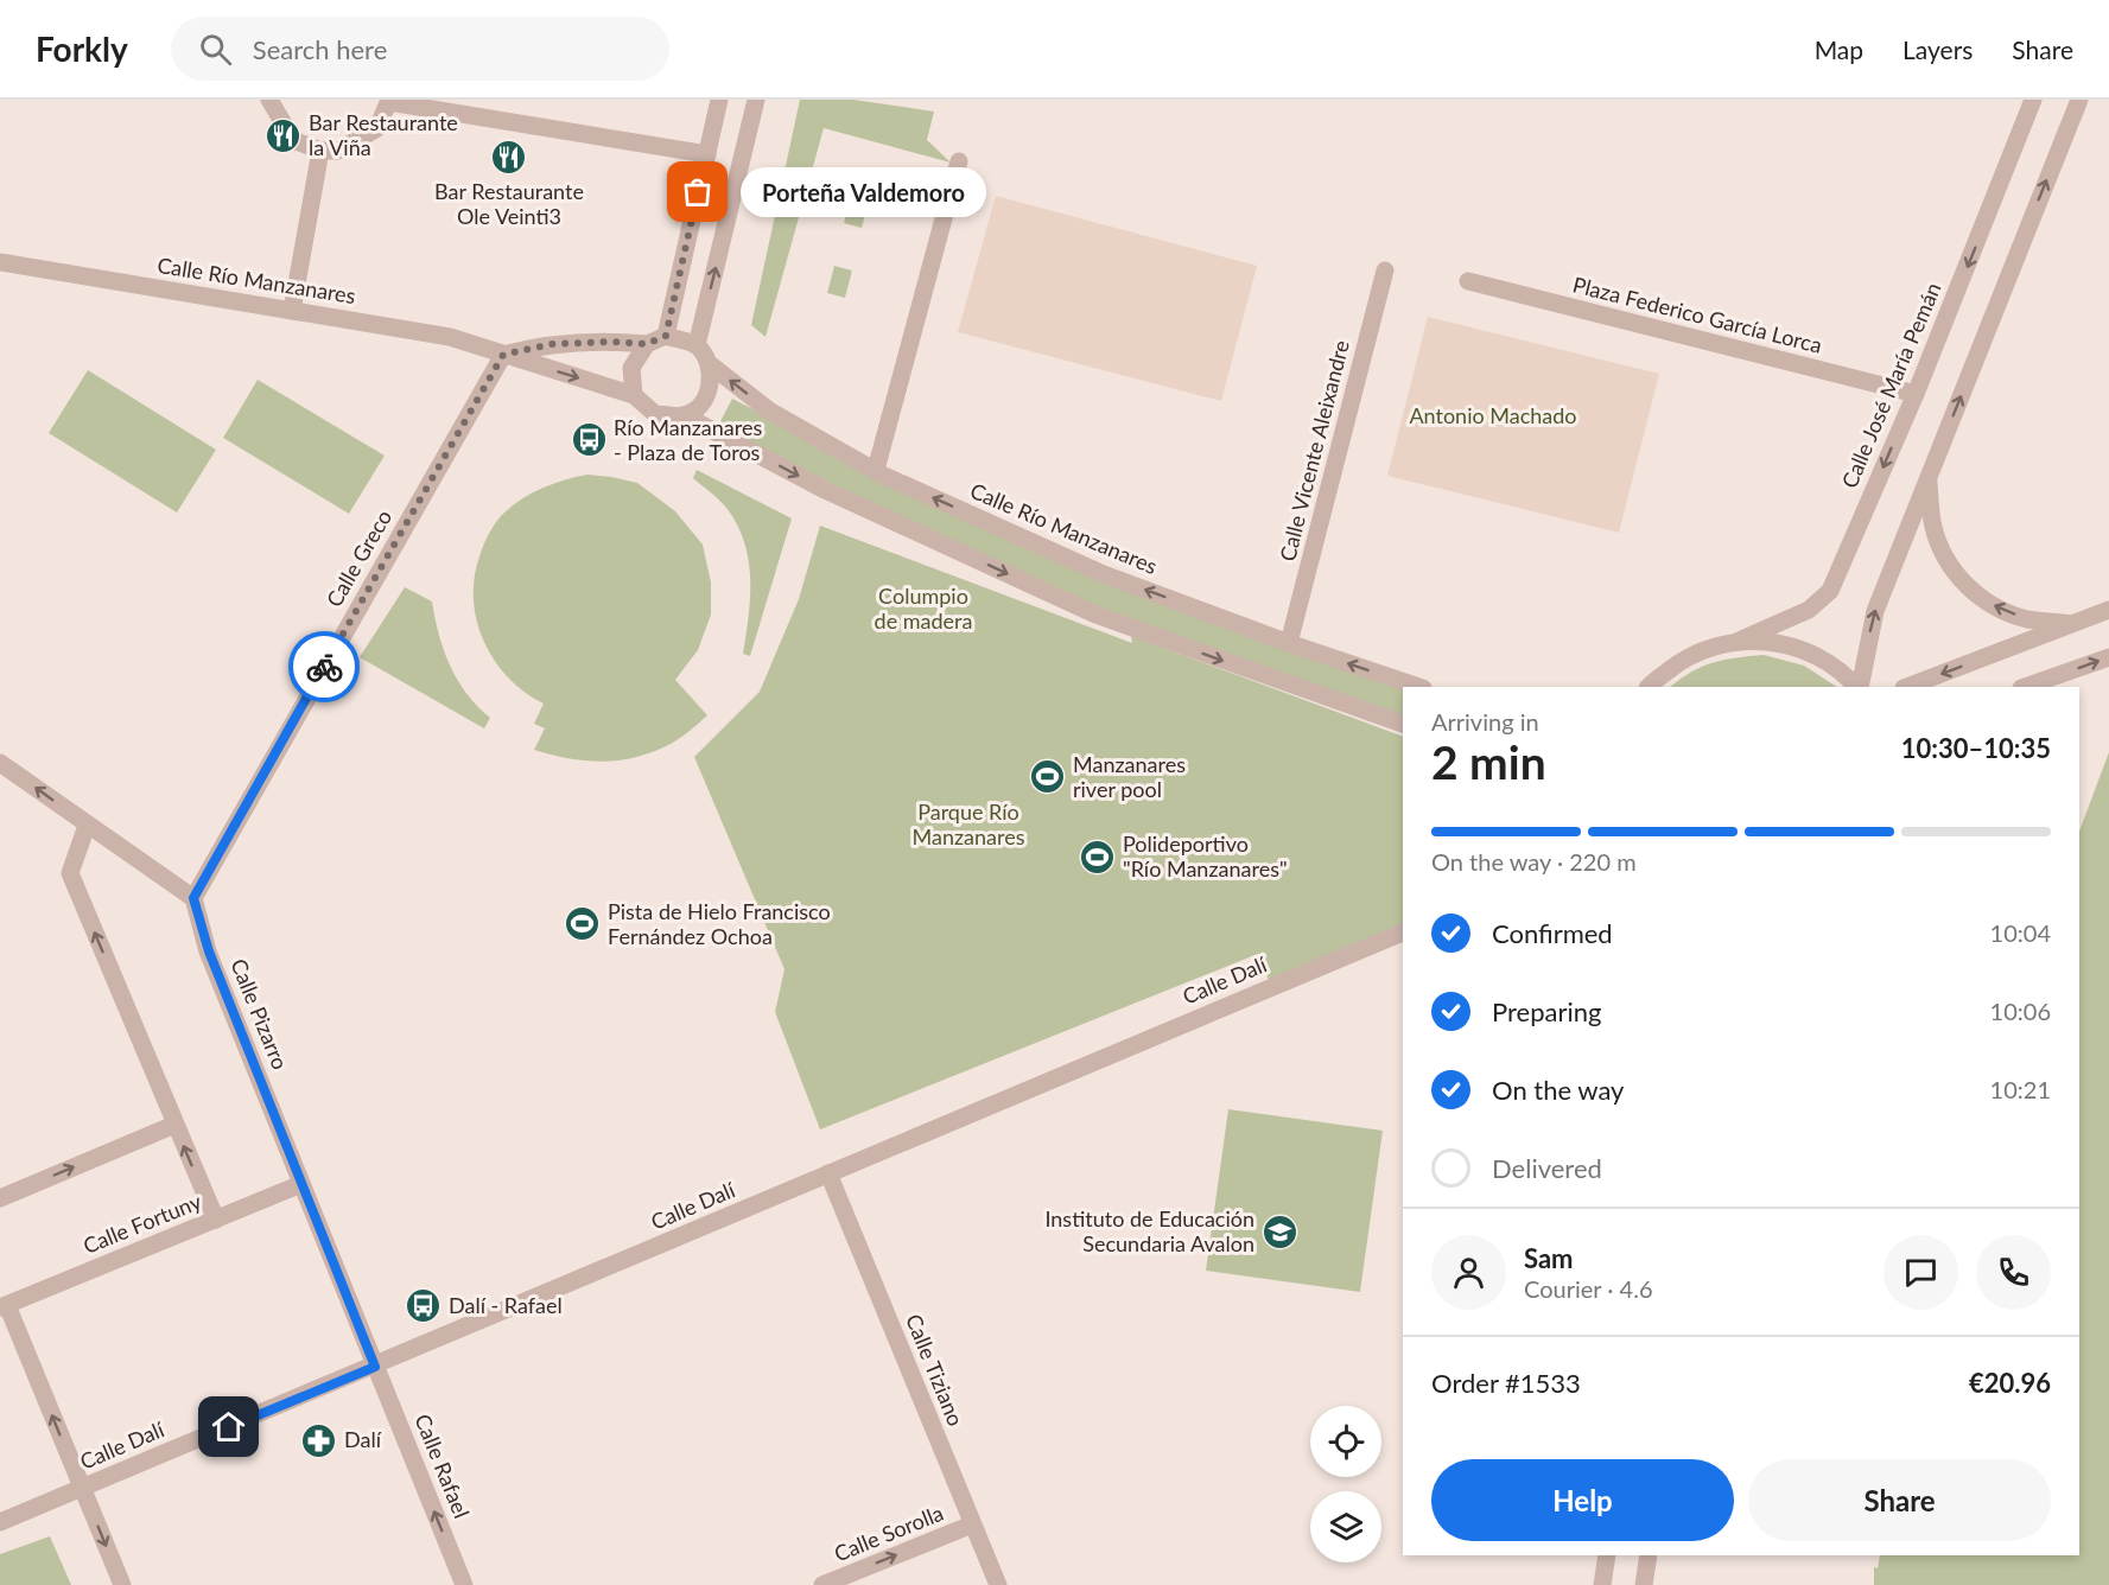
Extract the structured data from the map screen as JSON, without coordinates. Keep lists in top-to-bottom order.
{
  "streets": {
    "street": [
      "Calle Río Manzanares",
      "Plaza Federico García Lorca",
      "Calle José María Pemán",
      "Calle Vicente Aleixandre",
      "Calle Greco",
      "Calle Dalí",
      "Calle Pizarro",
      "Calle Fortuny",
      "Calle Tiziano",
      "Calle Rafael",
      "Calle Sorolla"
    ]
  },
  "crossings": [
    ["Calle Río Manzanares", "Calle Vicente Aleixandre"],
    ["Calle Río Manzanares", "Calle Greco"],
    ["Plaza Federico García Lorca", "Calle José María Pemán"],
    ["Calle Greco", "Calle Pizarro"],
    ["Calle Dalí", "Calle Pizarro"],
    ["Calle Dalí", "Calle Tiziano"],
    ["Calle Dalí", "Calle Rafael"],
    ["Calle Pizarro", "Calle Fortuny"],
    ["Calle Pizarro", "Calle Rafael"],
    ["Calle Tiziano", "Calle Sorolla"]
  ],
  "one_way": ["Calle Rafael", "Calle Sorolla"],
  "parks": ["Antonio Machado", "Columpio de madera", "Parque Río Manzanares"],
  "places": {
    "restaurant": ["Bar Restaurante la Viña", "Bar Restaurante Ole Veinti3"],
    "other": ["Porteña Valdemoro"],
    "bus stop": ["Río Manzanares - Plaza de Toros", "Dalí - Rafael"],
    "sports": ["Manzanares river pool", "Polideportivo \"Río Manzanares\"", "Pista de Hielo Francisco Fernández Ochoa"],
    "school or university": ["Instituto de Educación Secundaria Avalon"],
    "pharmacy": ["Dalí"]
  },
  "page": {
    "header": "Forkly",
    "search": "Search here",
    "nav": ["Map", "Layers", "Share"],
    "bubble": "Porteña Valdemoro",
    "heading": ["2 min", "Arriving in", "10:30–10:35"],
    "panel": [
      "Sam",
      "Courier · 4.6",
      "Order #1533",
      "€20.96"
    ],
    "bar": "On the way · 220 m",
    "list": [
      ["Confirmed", "10:04"],
      ["Preparing", "10:06"],
      ["On the way", "10:21"],
      "Delivered"
    ],
    "buttons": ["Help", "Share"]
  }
}
